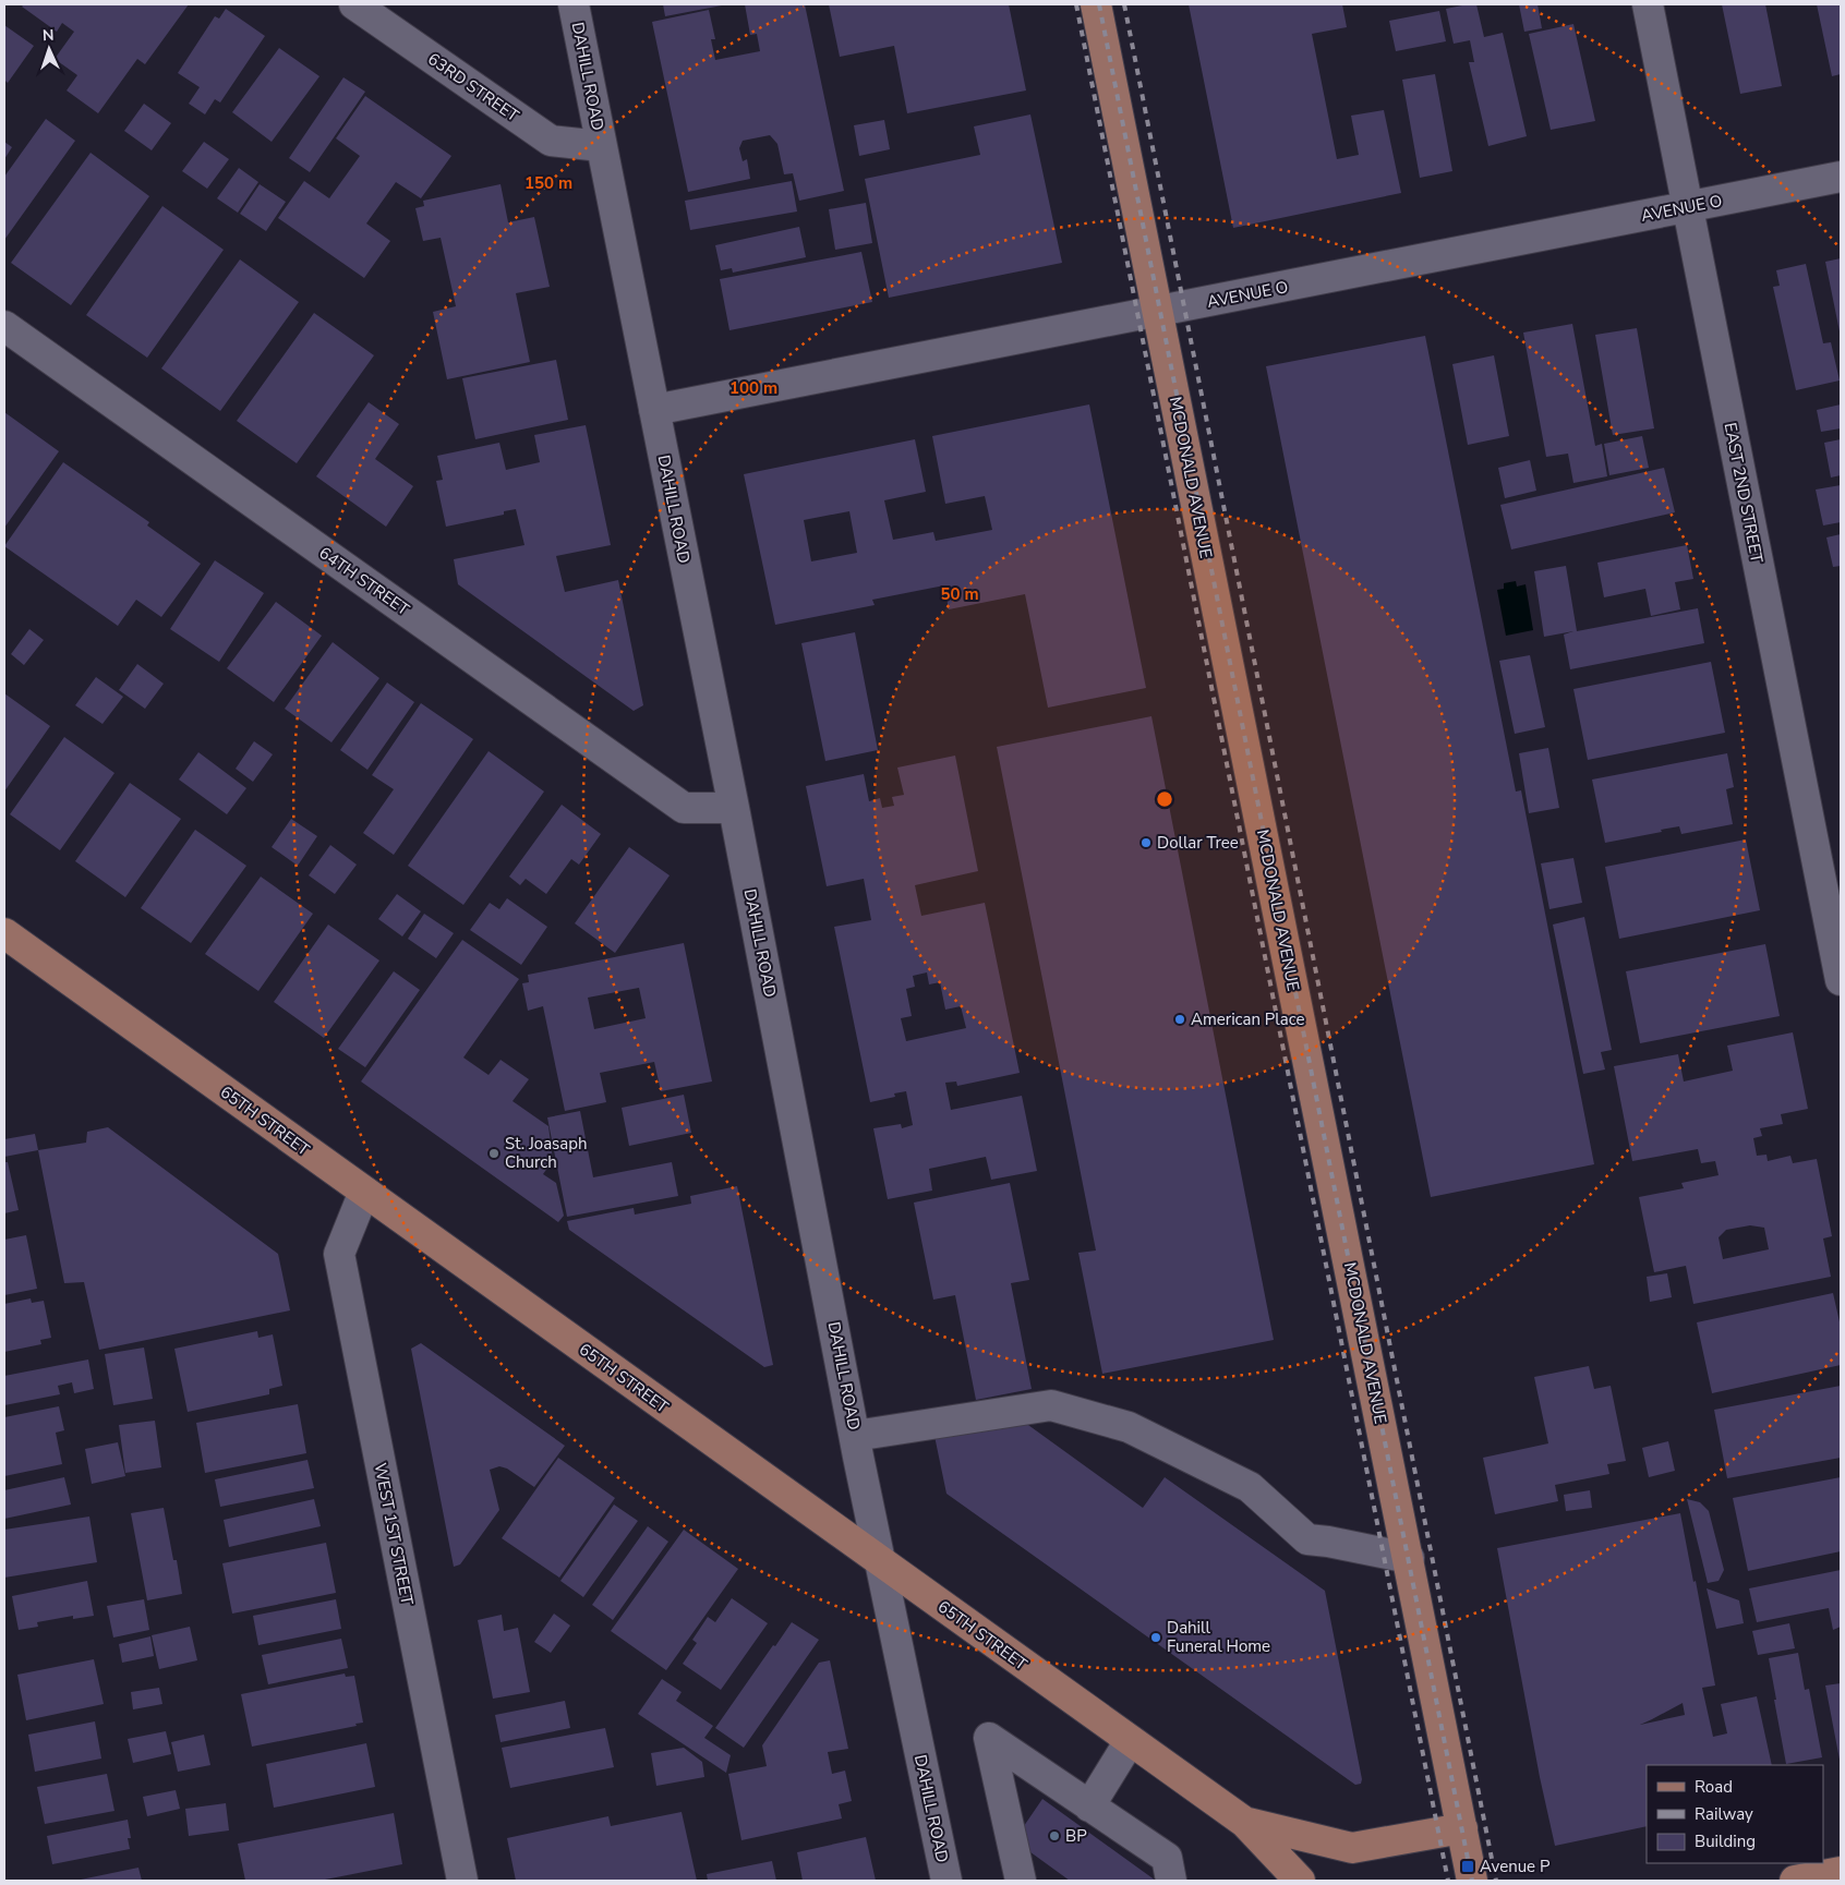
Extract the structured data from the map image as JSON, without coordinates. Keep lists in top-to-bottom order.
{
  "streets": {
    "main road": ["MCDONALD AVENUE", "65TH STREET"],
    "street": [
      "DAHILL ROAD",
      "63RD STREET",
      "AVENUE O",
      "EAST 2ND STREET",
      "64TH STREET",
      "WEST 1ST STREET"
    ]
  },
  "crossings": [
    ["DAHILL ROAD", "63RD STREET"],
    ["DAHILL ROAD", "AVENUE O"],
    ["DAHILL ROAD", "64TH STREET"],
    ["DAHILL ROAD", "65TH STREET"],
    ["AVENUE O", "MCDONALD AVENUE"],
    ["AVENUE O", "EAST 2ND STREET"],
    ["MCDONALD AVENUE", "65TH STREET"],
    ["65TH STREET", "WEST 1ST STREET"]
  ],
  "places": {
    "other": [
      "Dollar Tree",
      "American Place",
      "St. Joasaph Church",
      "Dahill Funeral Home",
      "BP"
    ],
    "transit": ["Avenue P"]
  },
  "legend": ["Road", "Railway", "Building"],
  "north": "top",
  "rings": ["150 m", "100 m", "50 m"]
}
